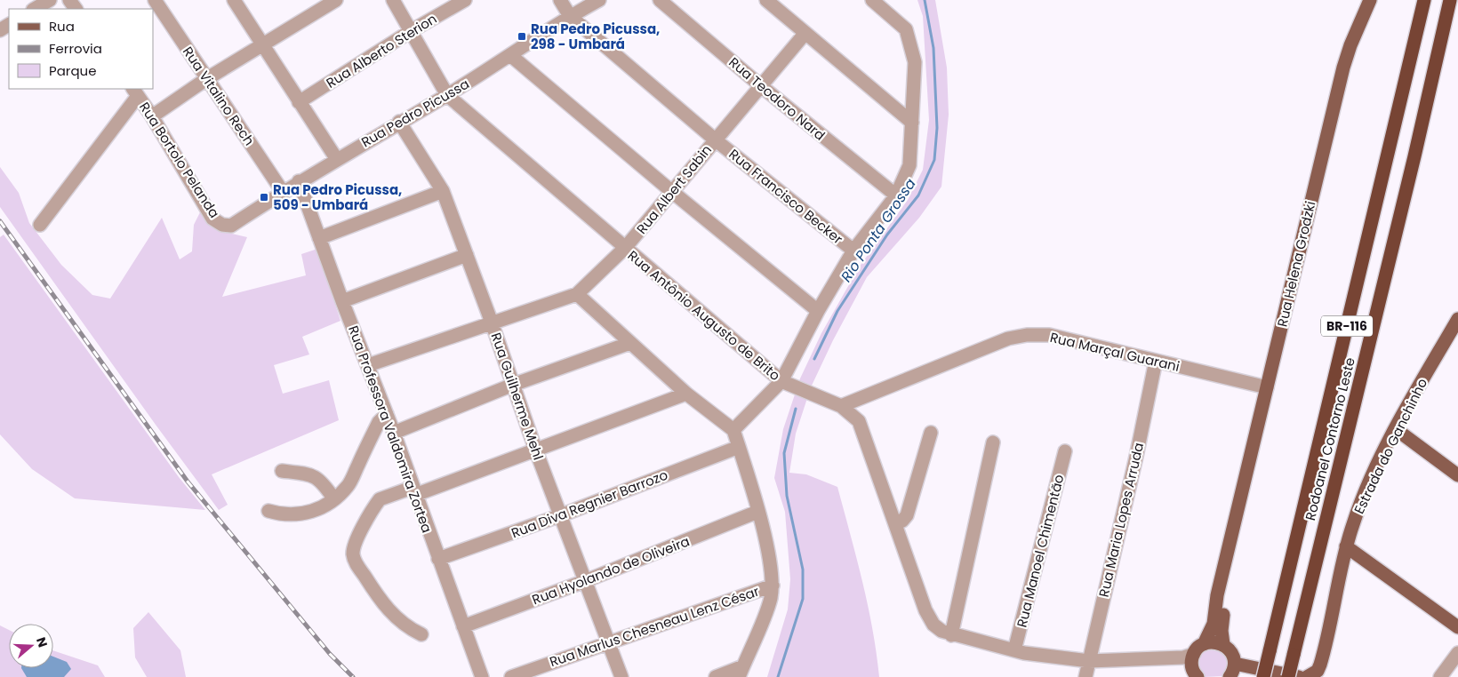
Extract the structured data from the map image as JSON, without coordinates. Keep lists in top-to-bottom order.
{
  "streets": {
    "highway": ["BR-116", "Rodoanel Contorno Leste"],
    "main road": ["Rua Helena Grodzki", "Estrada do Ganchinho"],
    "street": [
      "Rua Alberto Sterion",
      "Rua Vitalino Rech",
      "Rua Teodoro Nard",
      "Rua Pedro Picussa",
      "Rua Bortolo Pelanda",
      "Rua Albert Sabin",
      "Rua Francisco Becker",
      "Rua Antônio Augusto de Brito",
      "Rua Marçal Guarani",
      "Rua Guilherme Mehl",
      "Rua Professora Valdomira Zortea",
      "Rua Diva Regnier Barrozo",
      "Rua Maria Lopes Arruda",
      "Rua Manoel Chimentão",
      "Rua Hyolando de Oliveira",
      "Rua Marlus Chesneau Lenz César"
    ]
  },
  "crossings": [
    ["Rua Alberto Sterion", "Rua Antônio Augusto de Brito"],
    ["Rua Vitalino Rech", "Rua Pedro Picussa"],
    ["Rua Teodoro Nard", "Rua Albert Sabin"],
    ["Rua Pedro Picussa", "Rua Bortolo Pelanda"],
    ["Rua Pedro Picussa", "Rua Francisco Becker"],
    ["Rua Pedro Picussa", "Rua Antônio Augusto de Brito"],
    ["Rua Pedro Picussa", "Rua Guilherme Mehl"],
    ["Rua Pedro Picussa", "Rua Professora Valdomira Zortea"],
    ["Rua Albert Sabin", "Rua Francisco Becker"],
    ["Rua Albert Sabin", "Rua Antônio Augusto de Brito"],
    ["Rua Albert Sabin", "Rua Guilherme Mehl"],
    ["Rua Albert Sabin", "Rua Professora Valdomira Zortea"],
    ["Rua Helena Grodzki", "Rua Antônio Augusto de Brito"],
    ["Rua Helena Grodzki", "Rua Marçal Guarani"],
    ["Rua Antônio Augusto de Brito", "Rua Marçal Guarani"],
    ["Rua Antônio Augusto de Brito", "Rua Maria Lopes Arruda"],
    ["Rua Antônio Augusto de Brito", "Rua Manoel Chimentão"],
    ["Rua Marçal Guarani", "Rua Maria Lopes Arruda"],
    ["Rua Guilherme Mehl", "Rua Diva Regnier Barrozo"],
    ["Rua Guilherme Mehl", "Rua Hyolando de Oliveira"],
    ["Rua Guilherme Mehl", "Rua Marlus Chesneau Lenz César"],
    ["Rua Professora Valdomira Zortea", "Rua Diva Regnier Barrozo"],
    ["Rua Professora Valdomira Zortea", "Rua Hyolando de Oliveira"]
  ],
  "water": ["Rio Ponta Grossa"],
  "places": {
    "transit": ["Rua Pedro Picussa, 298 - Umbará", "Rua Pedro Picussa, 509 - Umbará"]
  },
  "legend": ["Rua", "Ferrovia", "Parque"],
  "north": "right"
}
